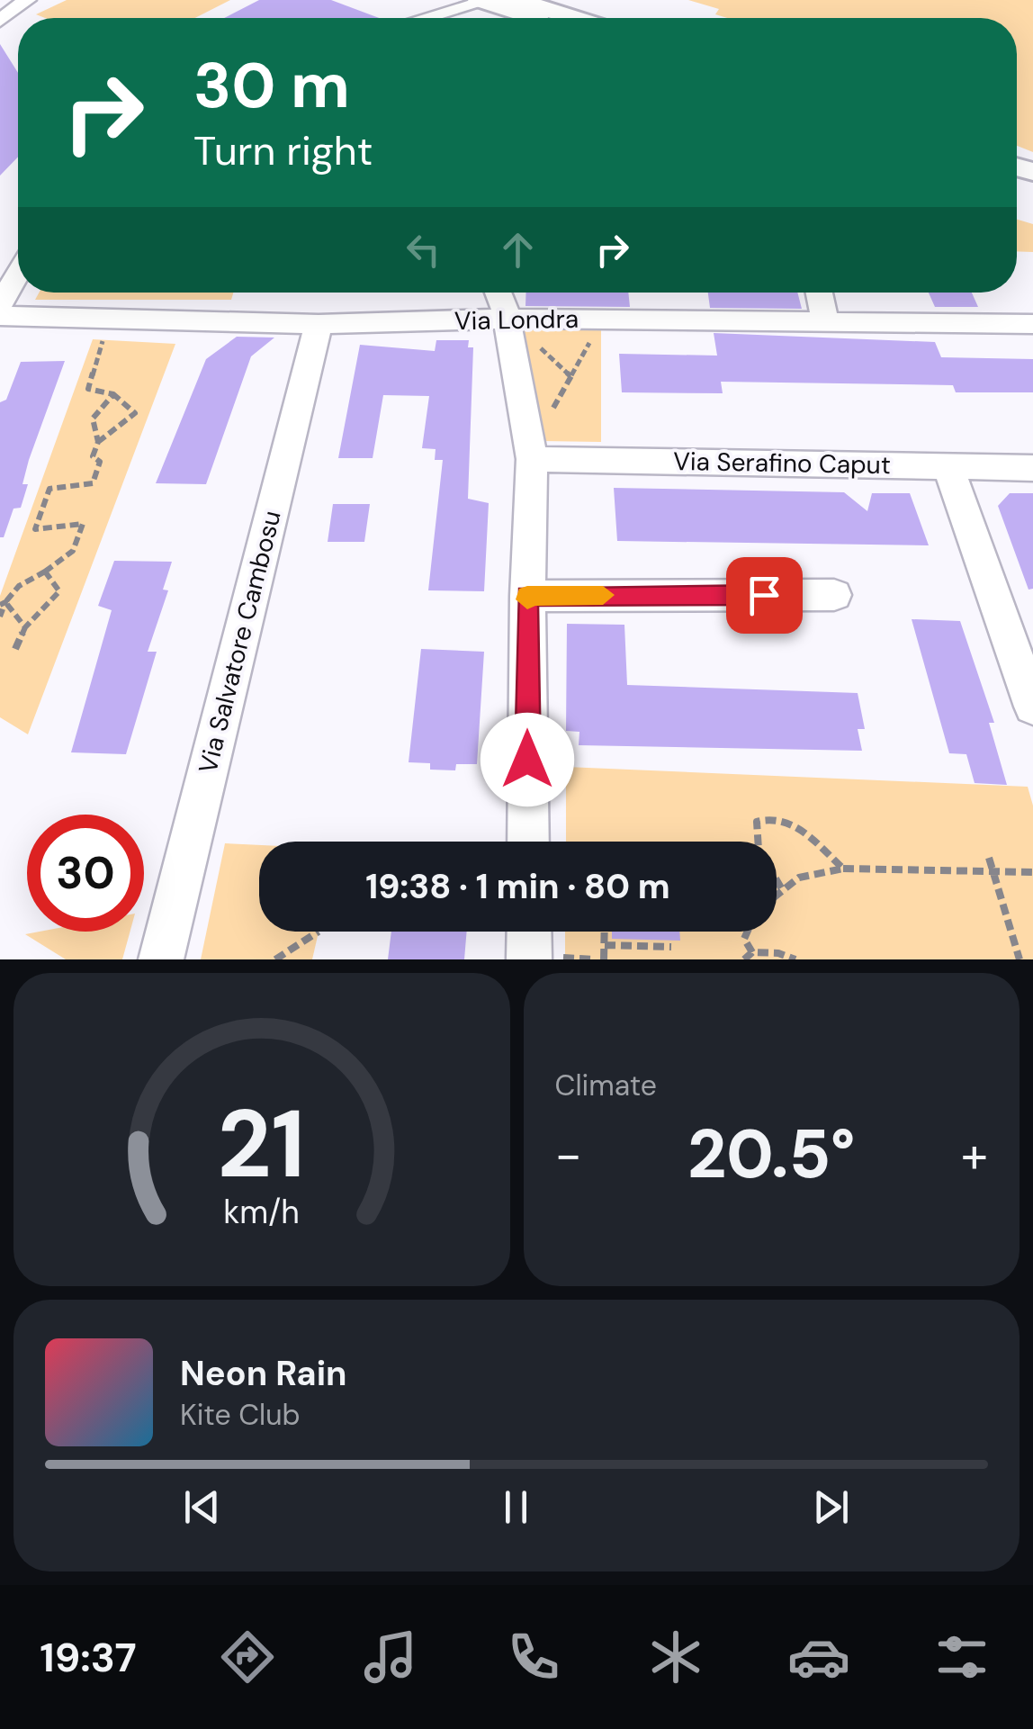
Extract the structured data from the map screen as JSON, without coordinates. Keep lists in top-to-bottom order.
{
  "streets": {
    "street": ["Via Londra", "Via Serafino Caput", "Via Salvatore Cambosu"]
  },
  "crossings": [
    ["Via Londra", "Via Salvatore Cambosu"]
  ],
  "page": {
    "turn": ["30 m", "Turn right"],
    "limit": "30",
    "trip": "19:38 · 1 min · 80 m",
    "tile": "Climate",
    "heat": ["−", "20.5°", "+"],
    "song": ["Neon Rain", "Kite Club"],
    "tabs": "19:37",
    "gauge": ["21", "km/h"]
  }
}
